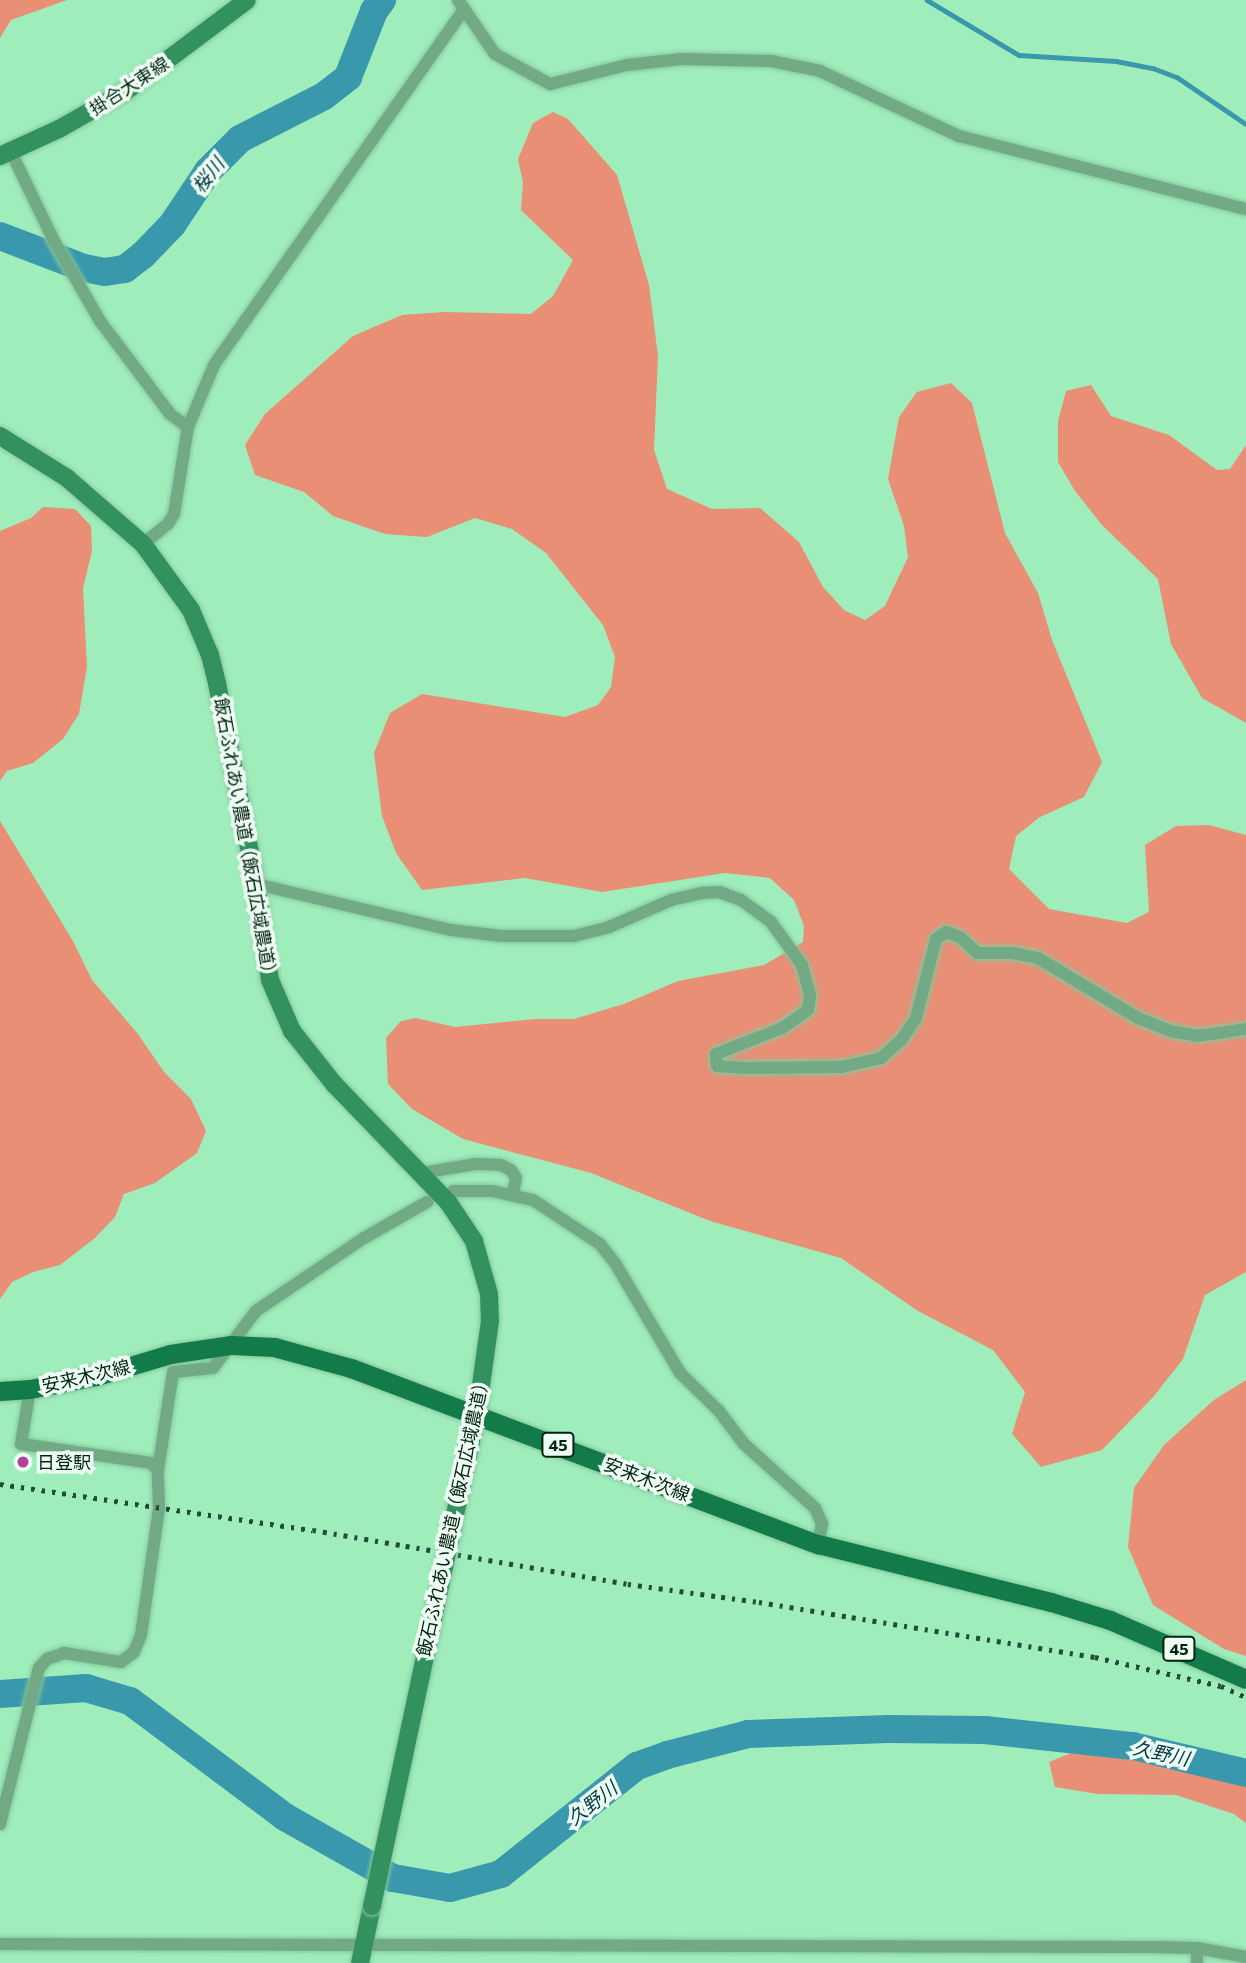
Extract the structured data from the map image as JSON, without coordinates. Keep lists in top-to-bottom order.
{
  "streets": {
    "main road": ["安来木次線", "45"],
    "street": ["掛合大東線", "飯石ふれあい農道（飯石広域農道）"]
  },
  "crossings": [
    ["飯石ふれあい農道（飯石広域農道）", "安来木次線"]
  ],
  "water": ["桜川", "久野川"],
  "places": ["日登駅"]
}
